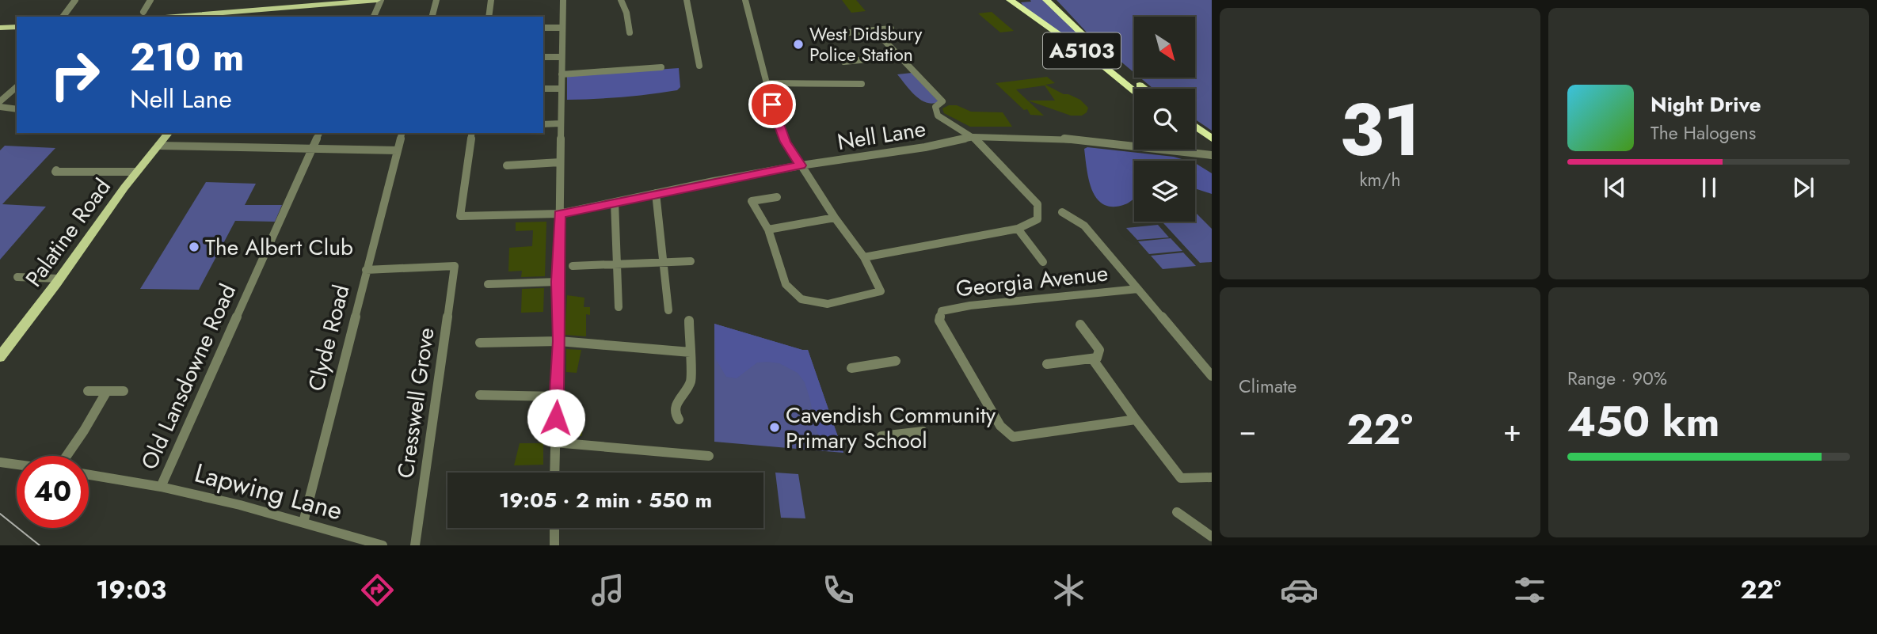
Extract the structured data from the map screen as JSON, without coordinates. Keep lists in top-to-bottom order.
{
  "streets": {
    "highway": ["A5103"],
    "main road": ["Palatine Road"],
    "street": [
      "Nell Lane",
      "Georgia Avenue",
      "Clyde Road",
      "Old Lansdowne Road",
      "Cresswell Grove",
      "Lapwing Lane"
    ]
  },
  "crossings": [
    ["Clyde Road", "Cresswell Grove"],
    ["Clyde Road", "Lapwing Lane"],
    ["Old Lansdowne Road", "Lapwing Lane"]
  ],
  "places": ["West Didsbury Police Station", "The Albert Club", "Cavendish Community Primary School"],
  "north": "bottom right",
  "page": {
    "tile": [
      ["31", "km/h"],
      "Climate",
      ["Range · 90%", "450 km"]
    ],
    "turn": ["210 m", "Nell Lane"],
    "song": ["Night Drive", "The Halogens"],
    "heat": ["−", "22°", "+"],
    "limit": "40",
    "trip": "19:05 · 2 min · 550 m",
    "tabs": ["19:03", "22°"]
  }
}
